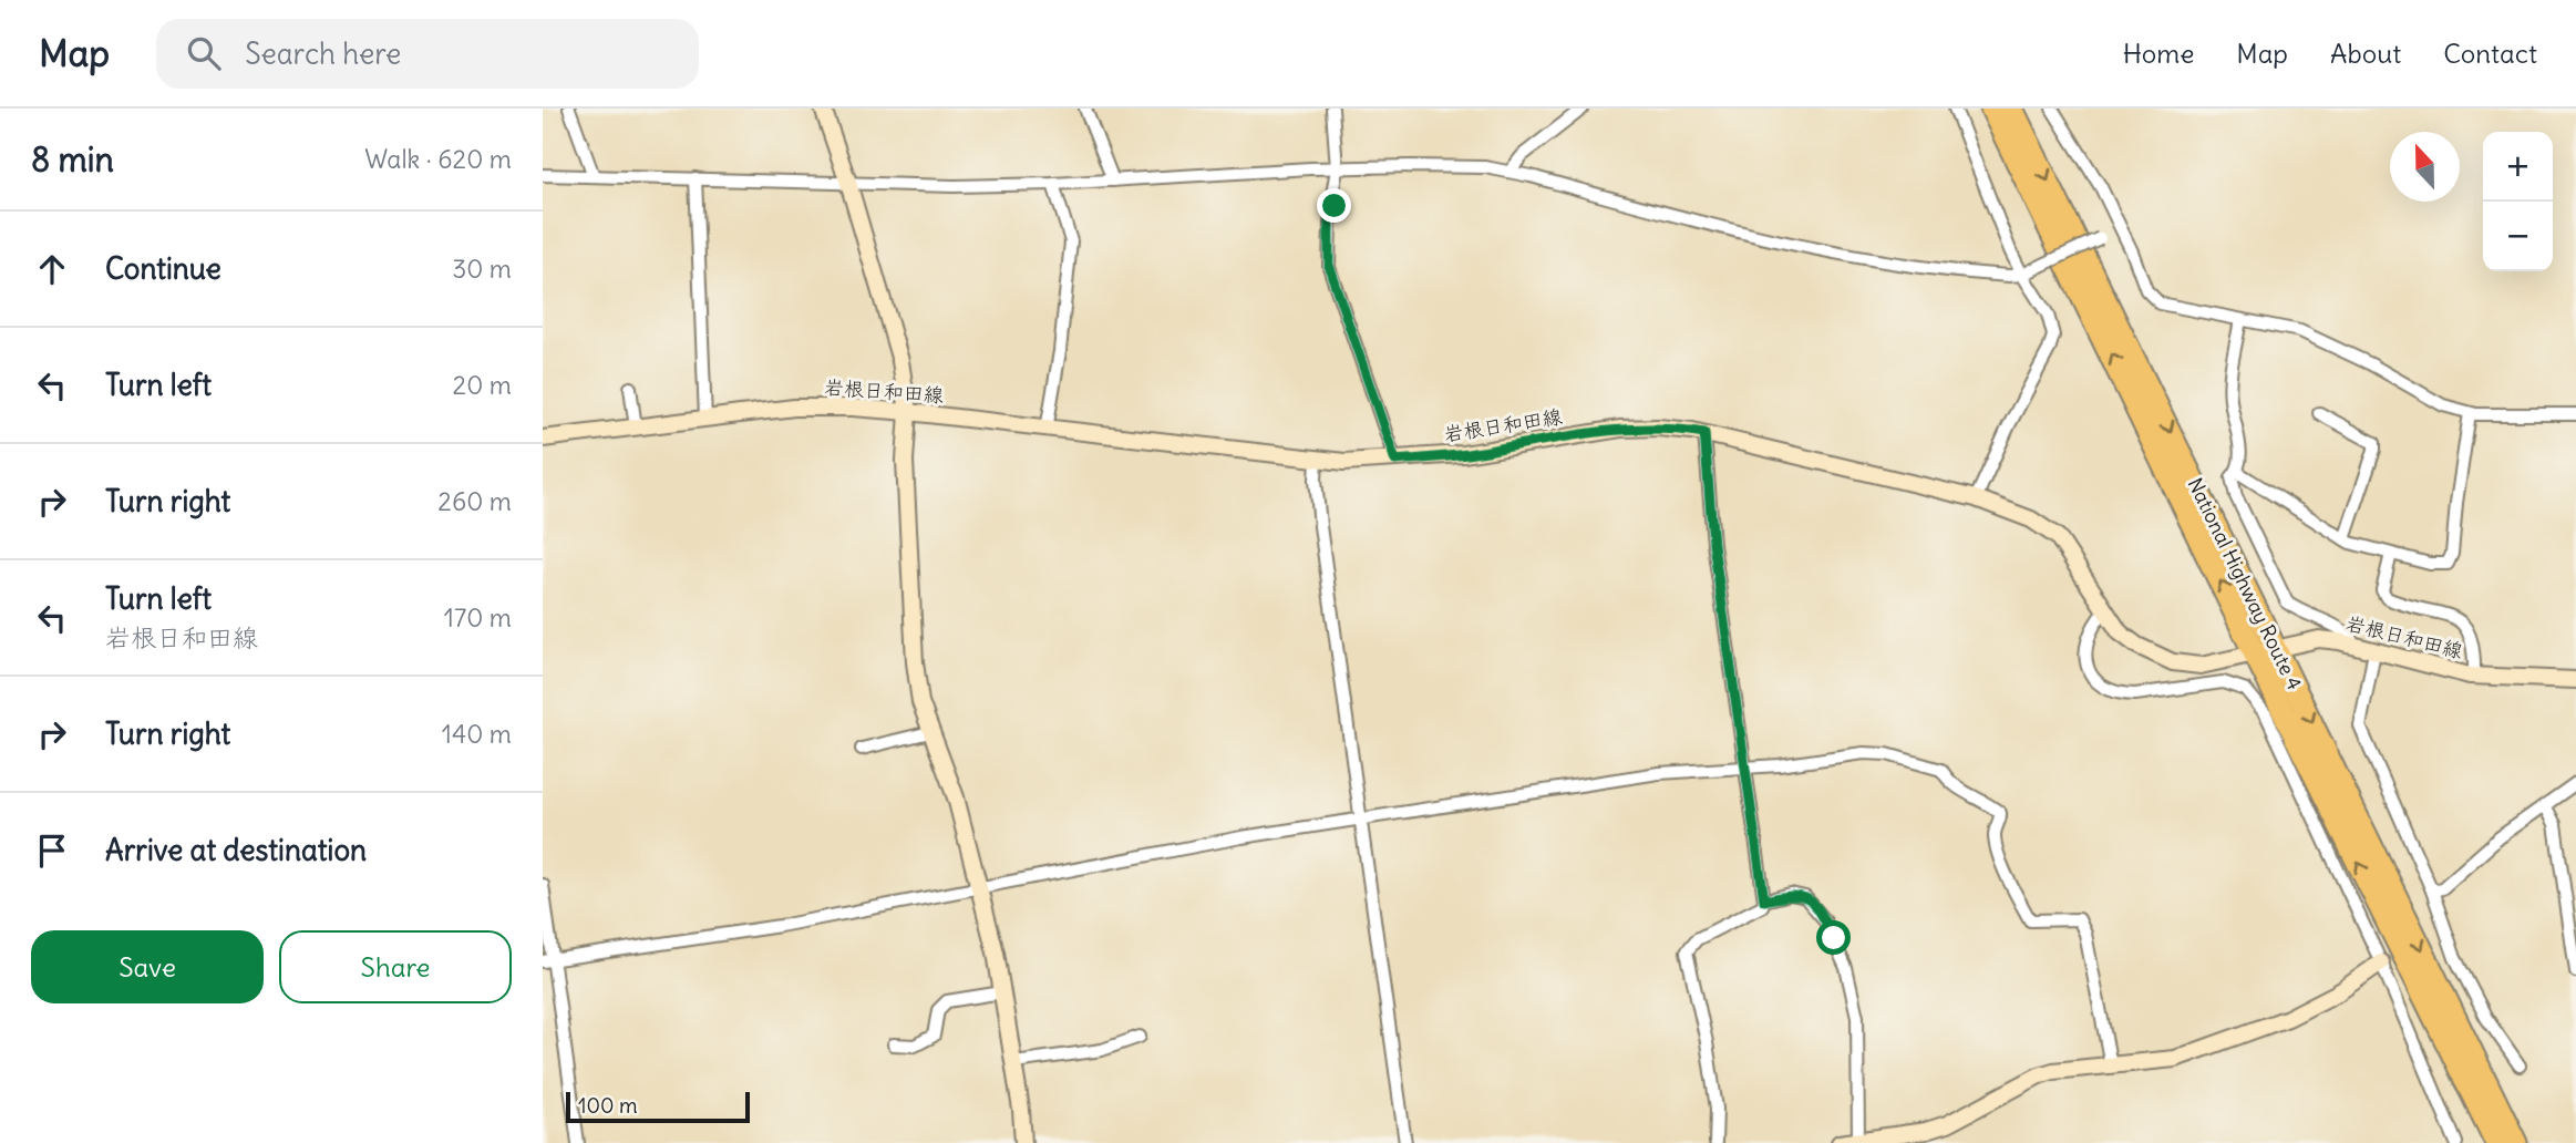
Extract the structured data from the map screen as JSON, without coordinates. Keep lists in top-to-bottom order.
{
  "streets": {
    "highway": ["National Highway Route 4"],
    "main road": ["岩根日和田線"]
  },
  "crossings": [
    ["岩根日和田線", "National Highway Route 4"]
  ],
  "scale_bar": "100 m",
  "north": "top",
  "page": {
    "header": "Map",
    "search": "Search here",
    "nav": [
      "Home",
      "Map",
      "About",
      "Contact"
    ],
    "heading": ["8 min", "Walk · 620 m"],
    "map_buttons": ["+", "−"],
    "list": [
      ["Continue", "30 m"],
      ["Turn left", "20 m"],
      ["Turn right", "260 m"],
      ["Turn left", "岩根日和田線", "170 m"],
      ["Turn right", "140 m"],
      "Arrive at destination"
    ],
    "buttons": ["Save", "Share"],
    "scale": "100 m"
  }
}
